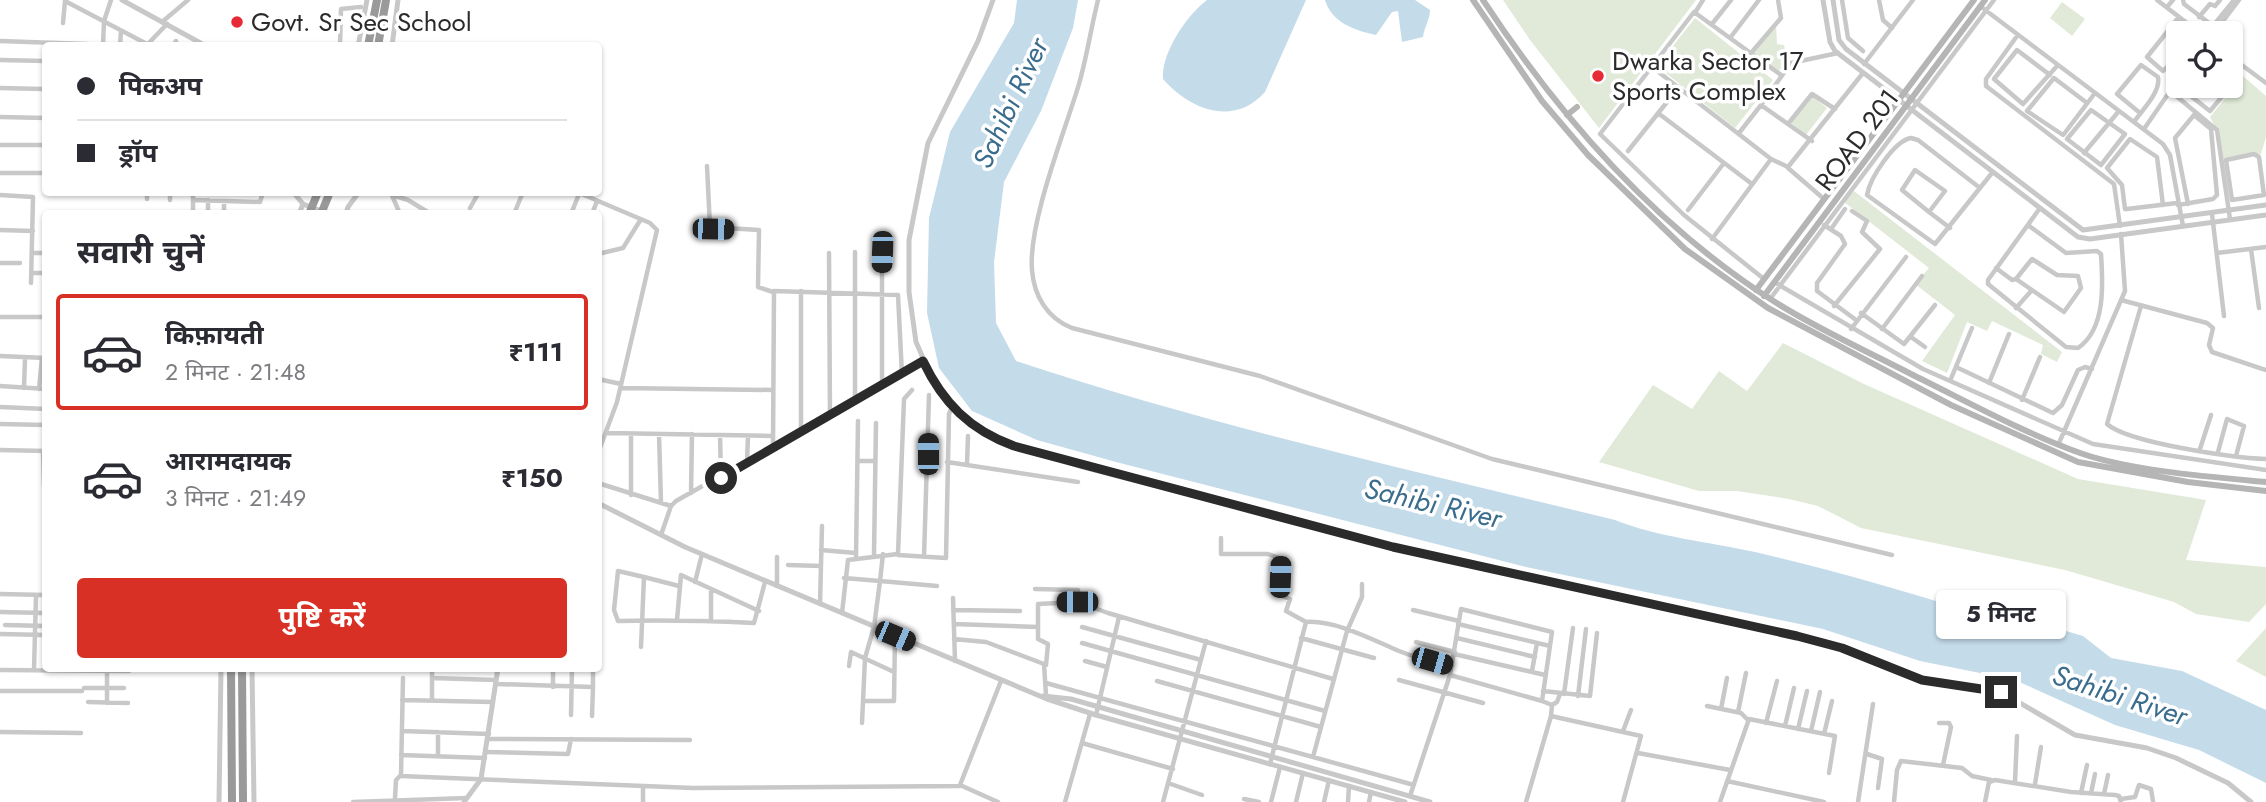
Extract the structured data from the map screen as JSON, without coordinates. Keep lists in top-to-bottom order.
{
  "streets": {
    "main road": ["ROAD 201"]
  },
  "water": ["Sahibi River"],
  "places": ["Govt. Sr Sec School", "Dwarka Sector 17 Sports Complex"],
  "page": {
    "banner": ["पिकअप", "ड्रॉप"],
    "heading": "सवारी चुनें",
    "list": [
      {
        "name": "किफ़ायती",
        "note": "2 मिनट · 21:48",
        "value": "₹111"
      },
      {
        "name": "आरामदायक",
        "note": "3 मिनट · 21:49",
        "value": "₹150"
      }
    ],
    "buttons": "पुष्टि करें",
    "bubble": "5 मिनट"
  }
}
